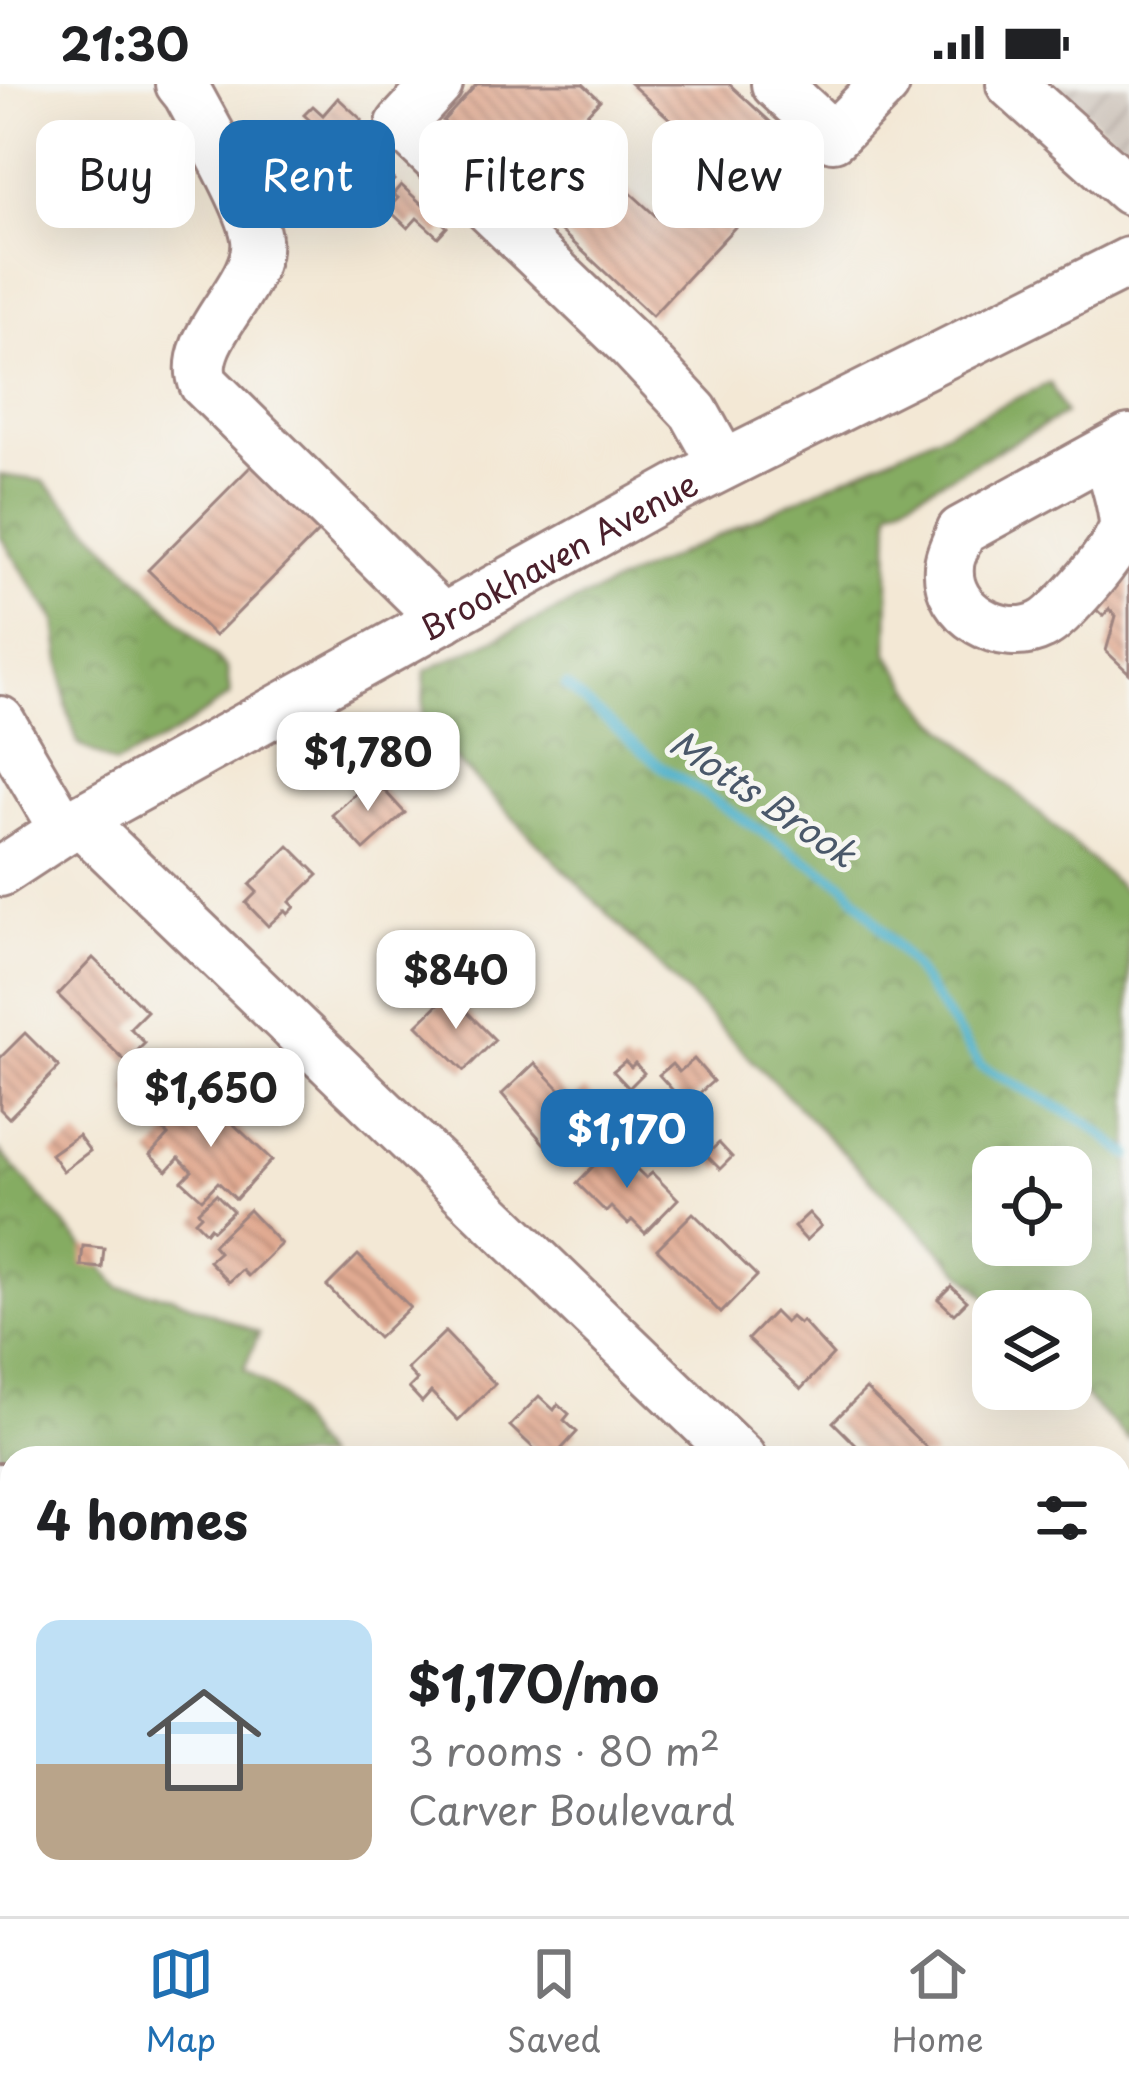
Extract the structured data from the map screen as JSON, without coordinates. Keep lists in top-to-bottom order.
{
  "streets": {
    "street": ["Brookhaven Avenue"]
  },
  "water": ["Motts Brook"],
  "page": {
    "status": "21:30",
    "chip": [
      "Buy",
      "Rent",
      "Filters",
      "New"
    ],
    "price": [
      "$1,780",
      "$840",
      "$1,650",
      "$1,170"
    ],
    "heading": "4 homes",
    "list": [
      {
        "name": "$1,170/mo",
        "note": "3 rooms · 80 m² · Carver Boulevard"
      }
    ],
    "tabs": ["Map", "Saved", "Home"]
  }
}
